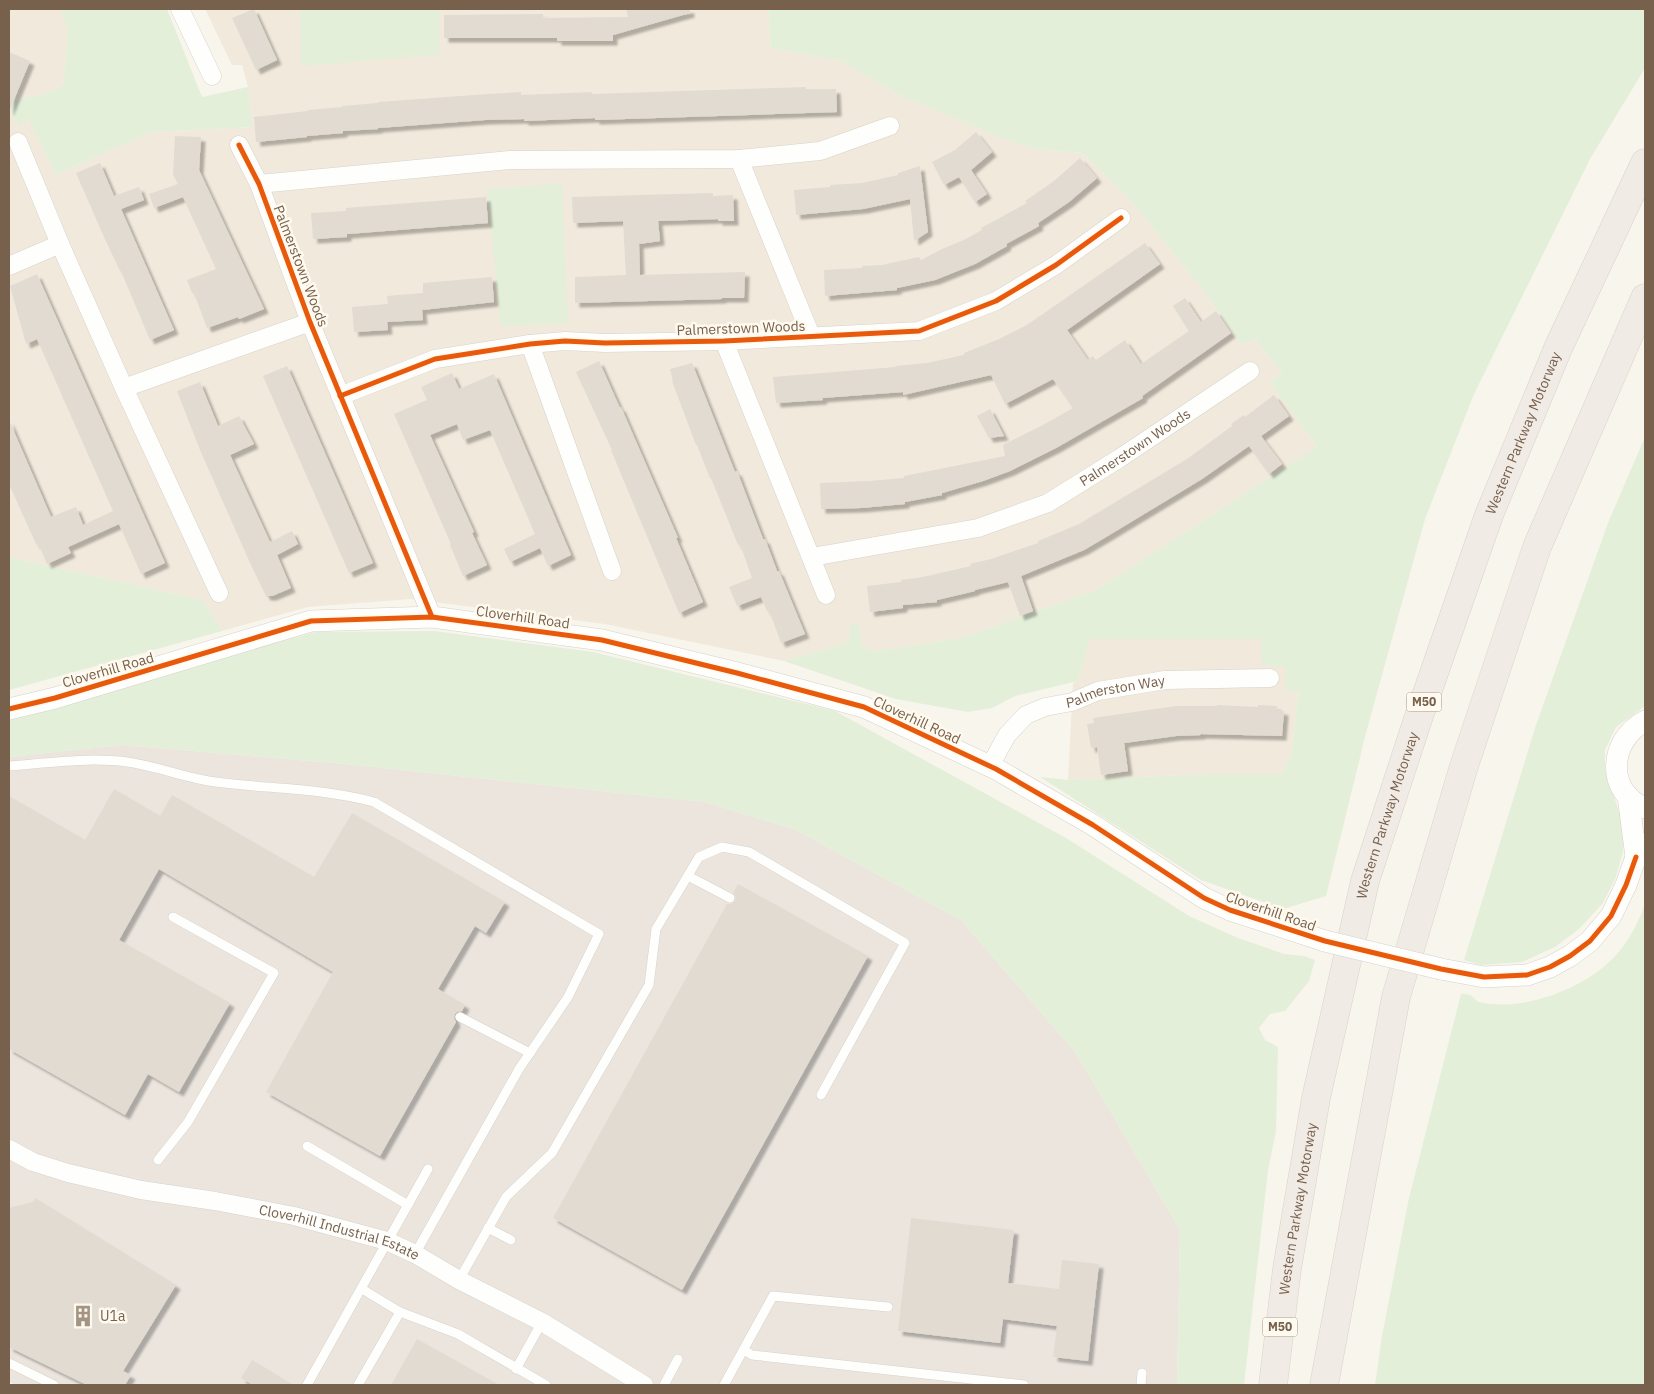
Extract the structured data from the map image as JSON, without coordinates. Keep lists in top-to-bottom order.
{
  "streets": {
    "highway": ["Western Parkway Motorway", "M50"],
    "street": [
      "Palmerstown Woods",
      "Cloverhill Road",
      "Palmerston Way",
      "Cloverhill Industrial Estate"
    ]
  },
  "crossings": [
    ["Palmerstown Woods", "Cloverhill Road"],
    ["Cloverhill Road", "Palmerston Way"]
  ],
  "places": {
    "building": ["U1a"]
  }
}
